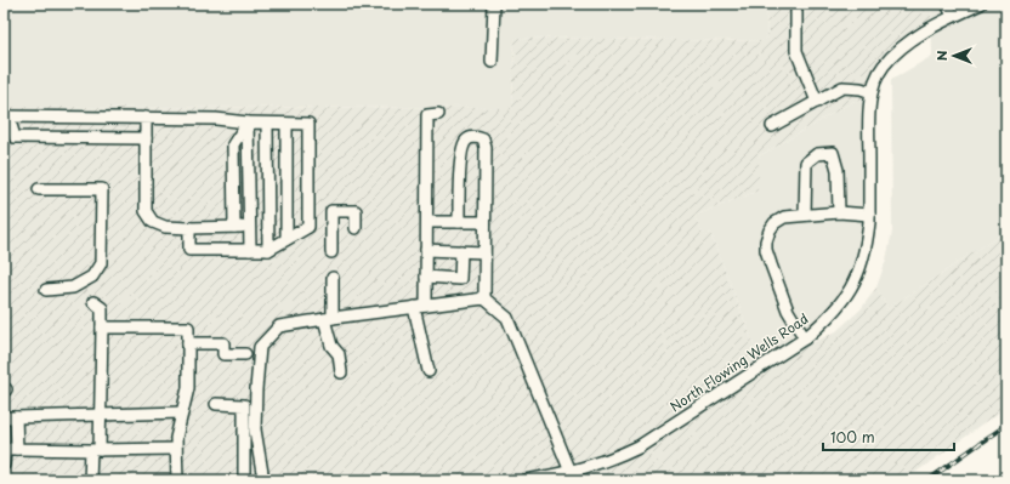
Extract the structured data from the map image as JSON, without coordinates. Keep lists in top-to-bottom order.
{
  "streets": {
    "street": ["North Flowing Wells Road"]
  },
  "scale_bar": "100 m",
  "north": "left"
}
